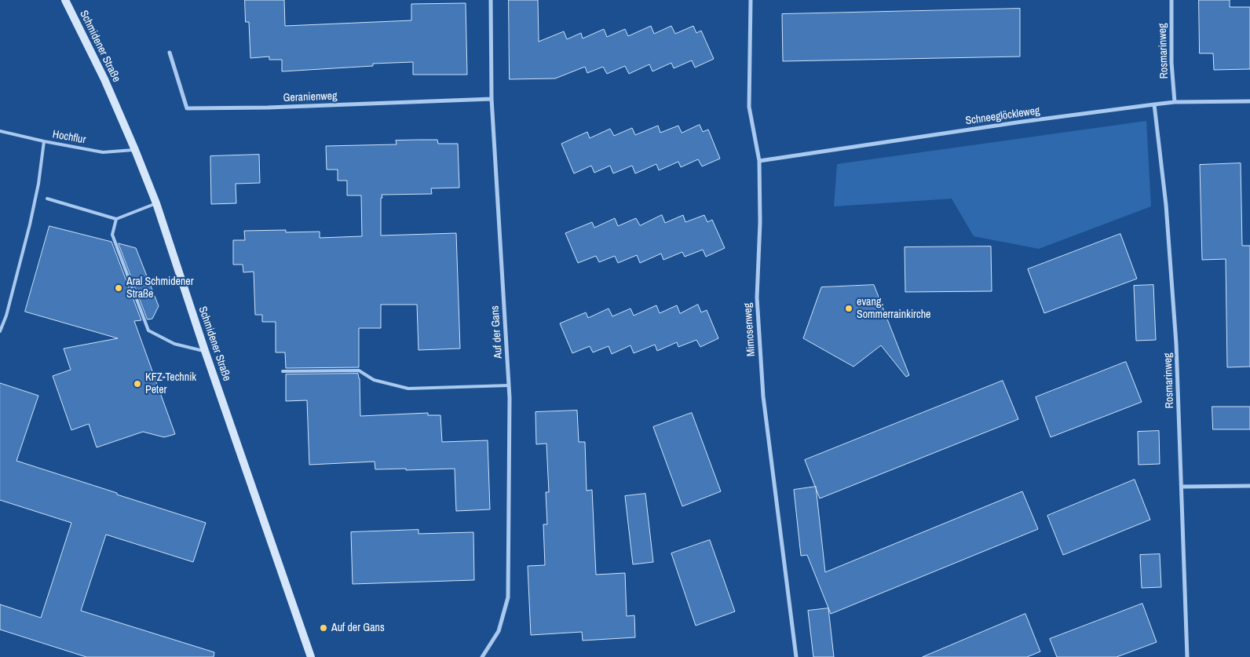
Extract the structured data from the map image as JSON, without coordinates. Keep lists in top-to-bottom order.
{
  "streets": {
    "main road": ["Schmidener Straße"],
    "street": [
      "Rosmarinweg",
      "Geranienweg",
      "Schneeglöckleweg",
      "Mimosenweg",
      "Auf der Gans"
    ],
    "lane": ["Hochflur"]
  },
  "crossings": [
    ["Schmidener Straße", "Hochflur"],
    ["Rosmarinweg", "Schneeglöckleweg"],
    ["Geranienweg", "Auf der Gans"],
    ["Schneeglöckleweg", "Mimosenweg"]
  ],
  "places": [
    "Aral Schmidener Straße",
    "evang. Sommerrainkirche",
    "KFZ-Technik Peter",
    "Auf der Gans"
  ]
}
